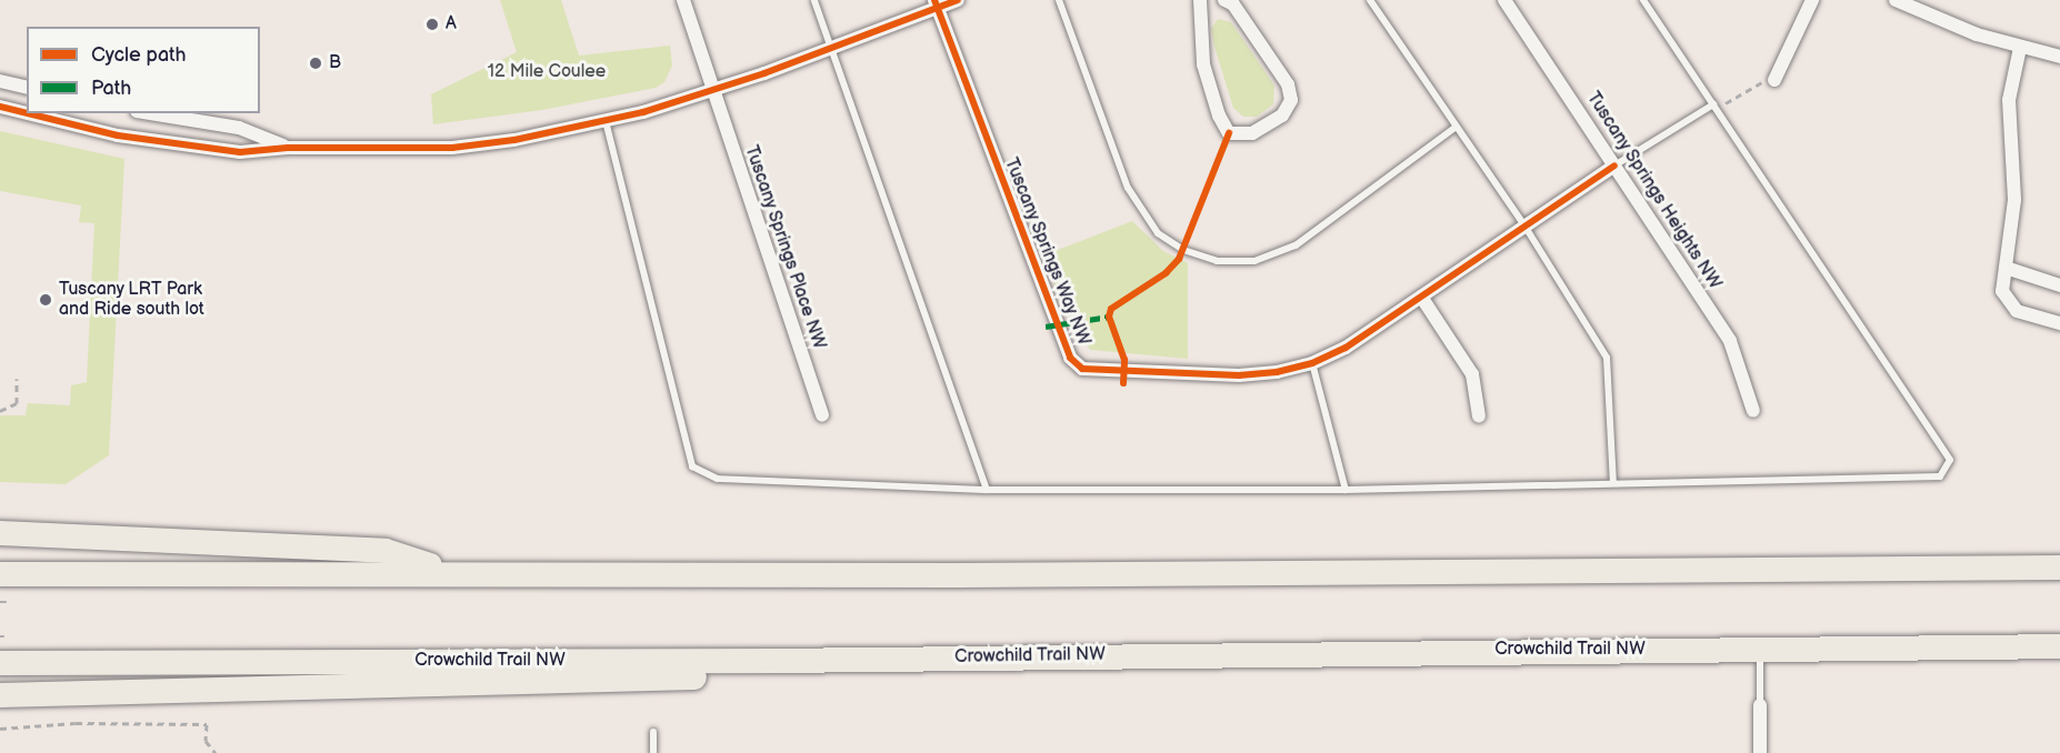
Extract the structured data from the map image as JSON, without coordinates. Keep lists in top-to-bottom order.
{
  "streets": {
    "highway": ["Crowchild Trail NW"],
    "street": ["Tuscany Springs Heights NW", "Tuscany Springs Place NW", "Tuscany Springs Way NW"]
  },
  "crossings": [
    ["Tuscany Springs Heights NW", "Tuscany Springs Way NW"]
  ],
  "parks": ["12 Mile Coulee"],
  "places": ["A", "B", "Tuscany LRT Park and Ride south lot"],
  "legend": ["Cycle path", "Path"]
}
